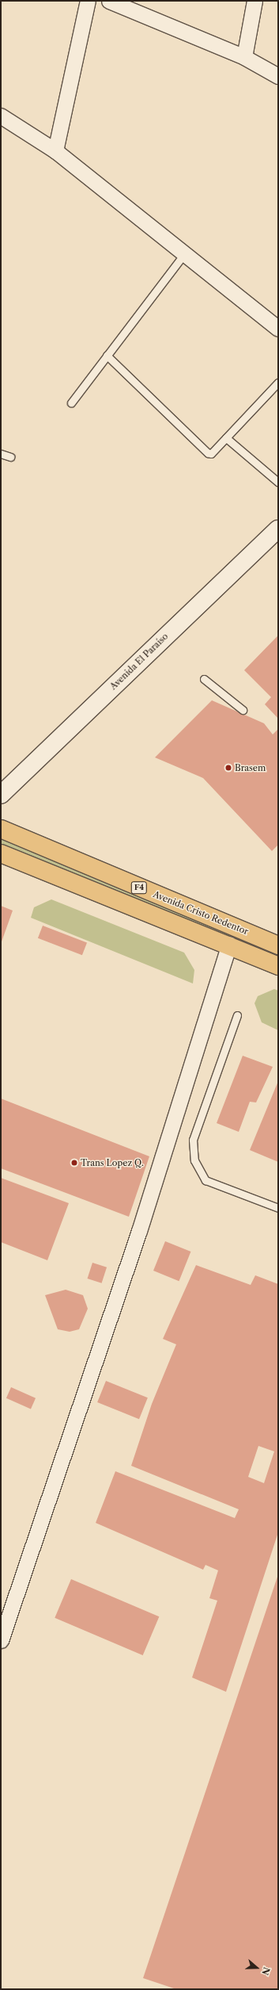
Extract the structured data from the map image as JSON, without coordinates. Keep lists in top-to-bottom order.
{
  "streets": {
    "highway": ["F4", "Avenida Cristo Redentor"],
    "street": ["Avenida El Paraíso"]
  },
  "places": ["Brasem", "Trans Lopez Q."],
  "north": "right"
}
